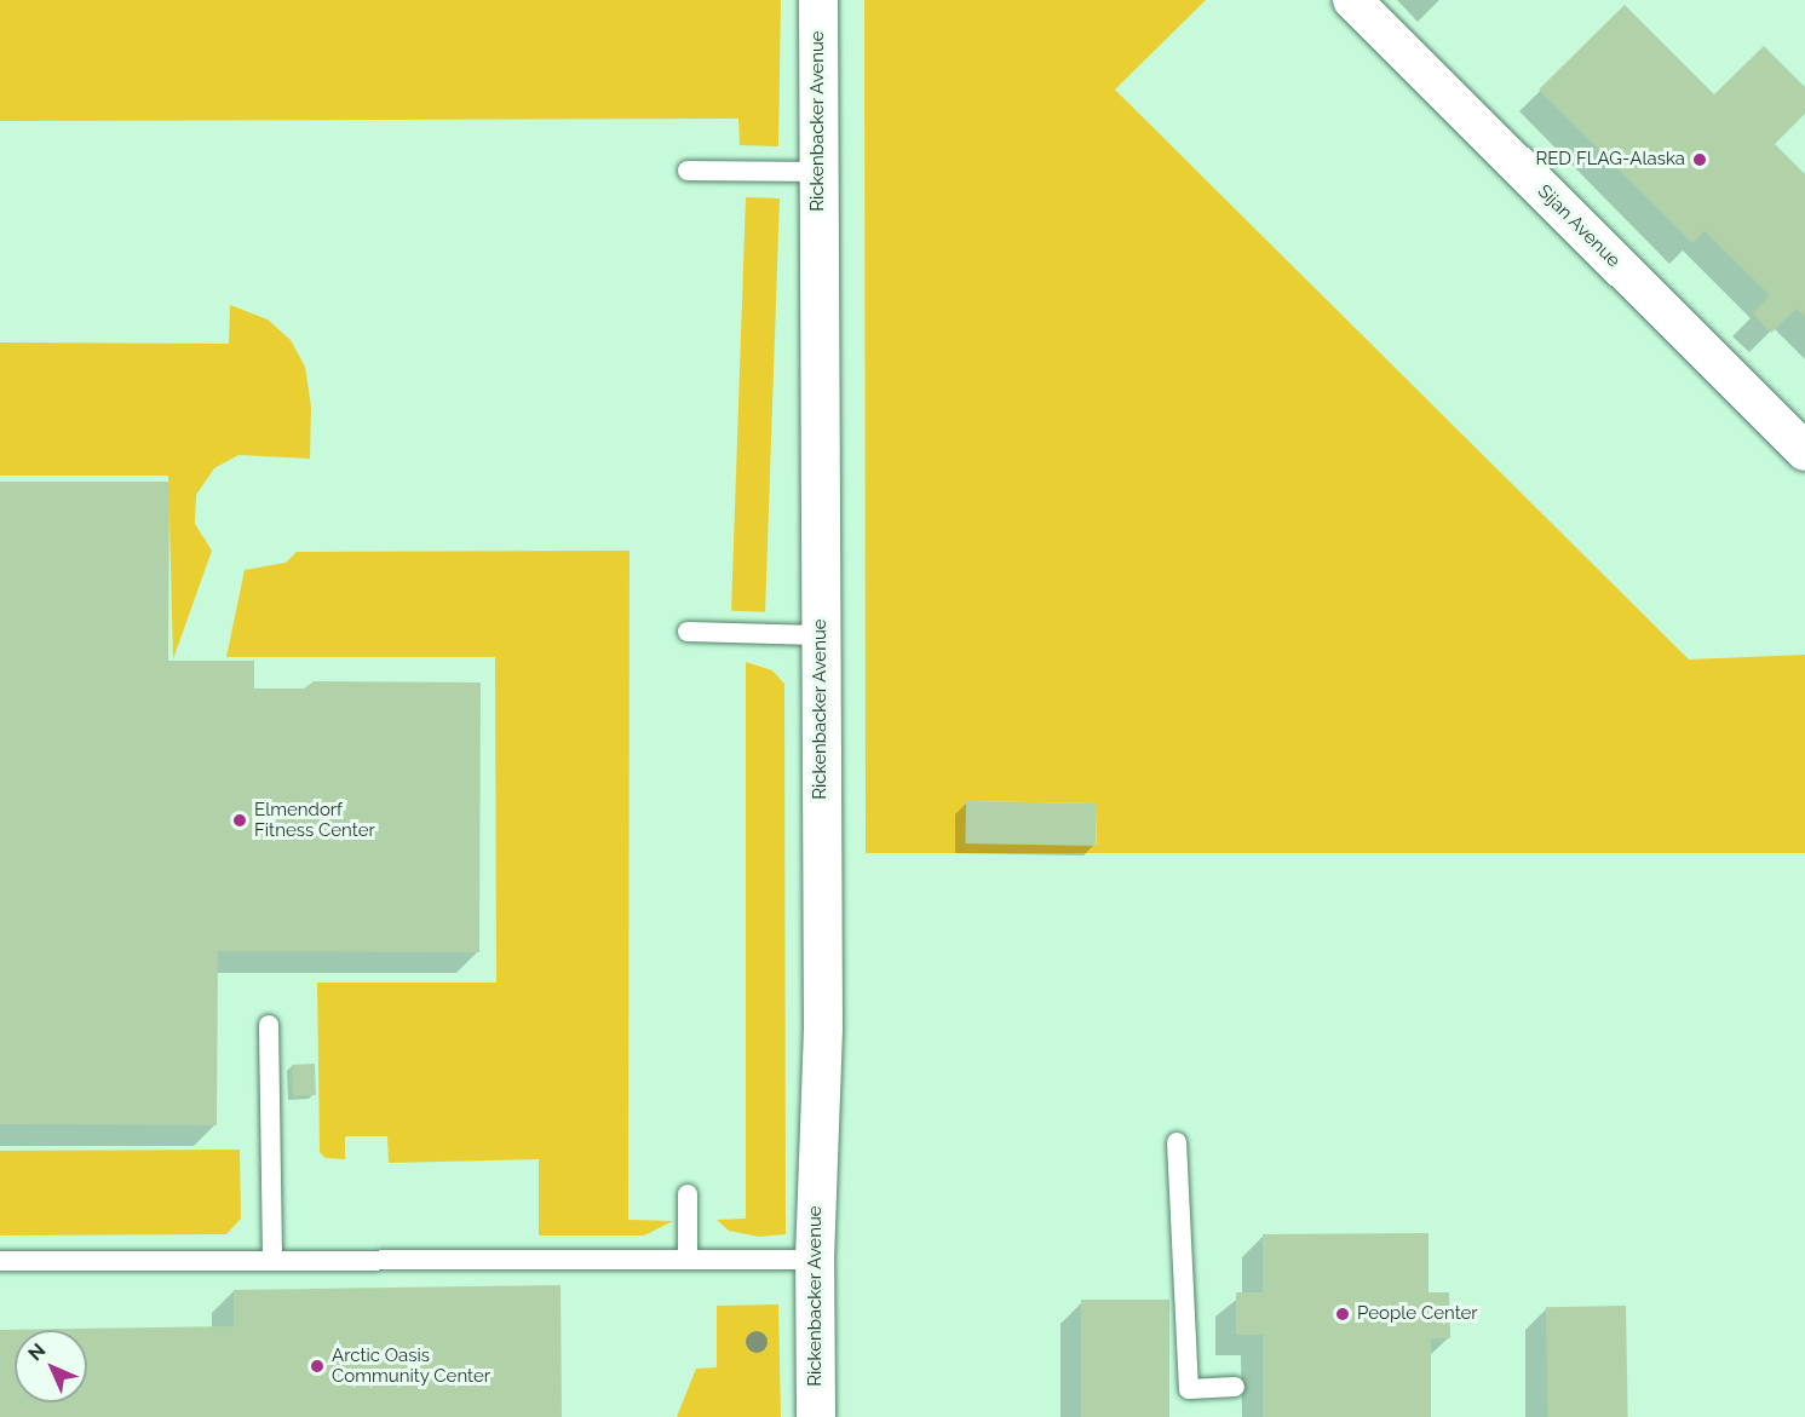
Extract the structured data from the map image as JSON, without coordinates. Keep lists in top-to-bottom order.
{
  "streets": {
    "street": ["Rickenbacker Avenue", "Sijan Avenue"]
  },
  "places": [
    "RED FLAG-Alaska",
    "Elmendorf Fitness Center",
    "People Center",
    "Arctic Oasis Community Center"
  ],
  "north": "top left"
}
